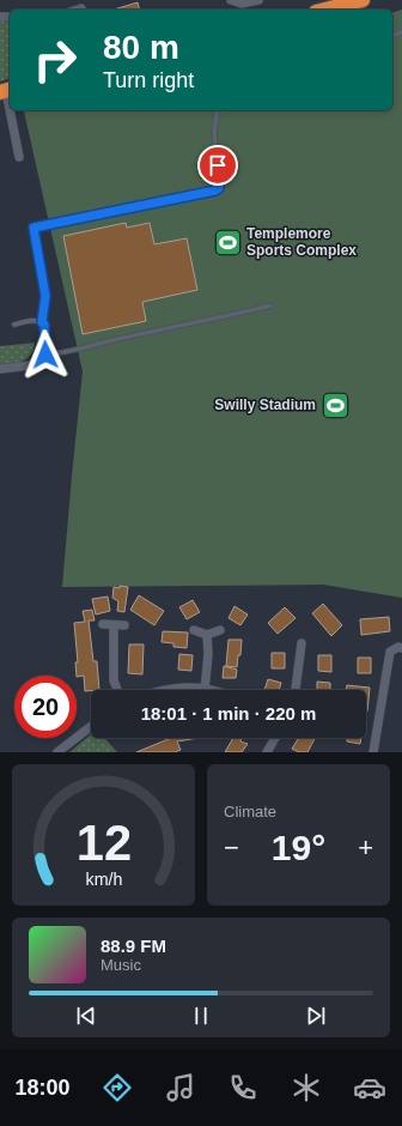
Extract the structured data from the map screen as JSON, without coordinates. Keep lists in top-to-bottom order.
{
  "places": {
    "sports": ["Templemore Sports Complex", "Swilly Stadium"]
  },
  "page": {
    "turn": ["80 m", "Turn right"],
    "limit": "20",
    "trip": "18:01 · 1 min · 220 m",
    "tile": "Climate",
    "heat": ["−", "19°", "+"],
    "song": ["88.9 FM", "Music"],
    "tabs": "18:00",
    "gauge": ["12", "km/h"]
  }
}
